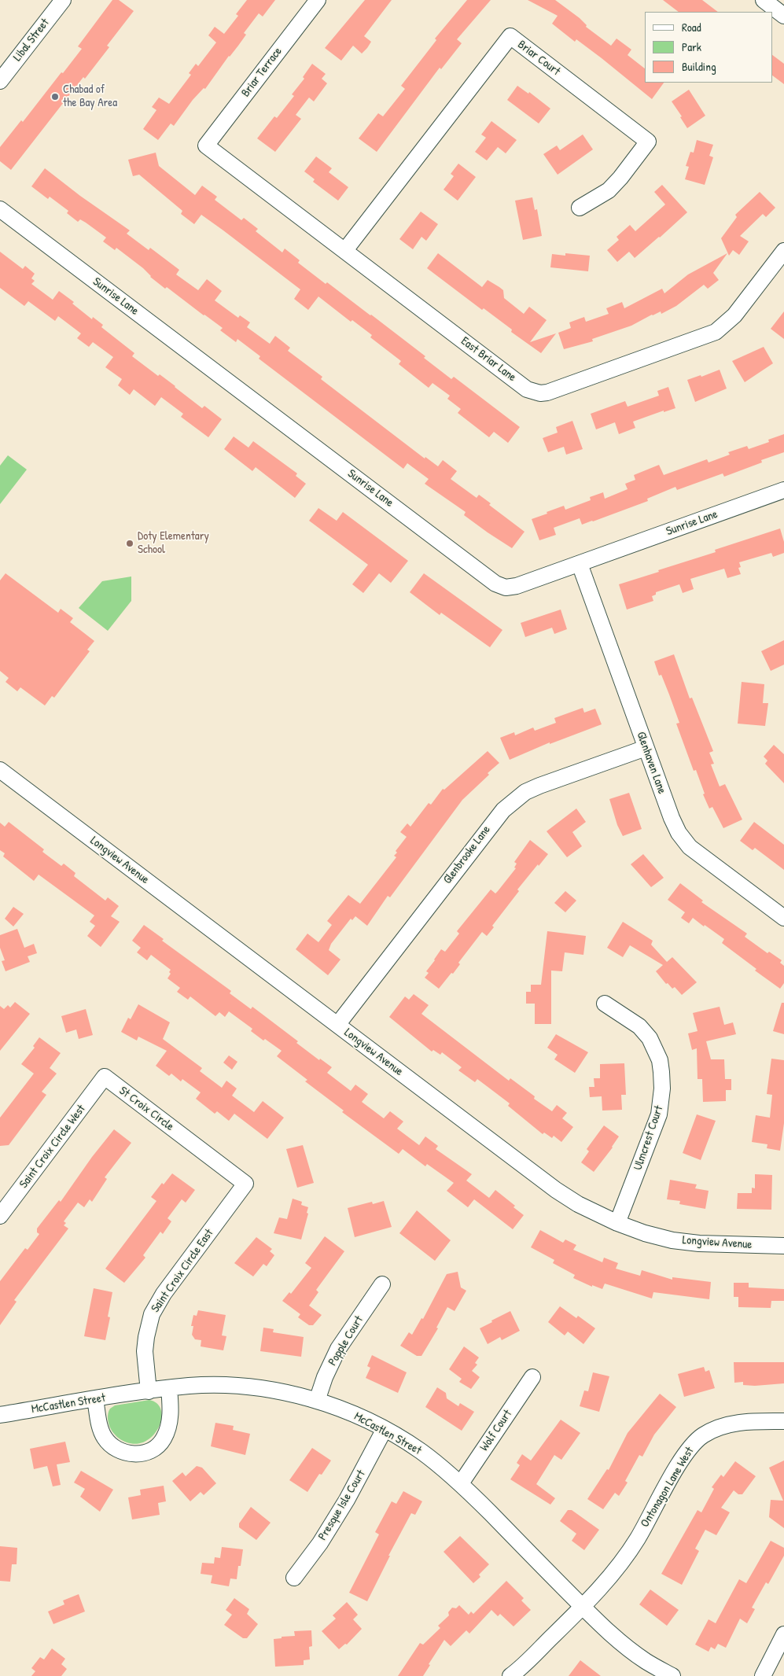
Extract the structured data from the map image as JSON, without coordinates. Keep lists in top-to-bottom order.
{
  "streets": {
    "street": [
      "Libal Street",
      "Briar Court",
      "Briar Terrace",
      "Sunrise Lane",
      "East Briar Lane",
      "Glenhaven Lane",
      "Glenbrooke Lane",
      "Longview Avenue",
      "St Croix Circle",
      "Ulmcrest Court",
      "Saint Croix Circle West",
      "Saint Croix Circle East",
      "Popple Court",
      "McCastlen Street",
      "Wolf Court",
      "Ontonagon Lane West",
      "Presque Isle Court"
    ]
  },
  "crossings": [
    ["Briar Court", "East Briar Lane"],
    ["Briar Terrace", "East Briar Lane"],
    ["Sunrise Lane", "Glenhaven Lane"],
    ["Glenhaven Lane", "Glenbrooke Lane"],
    ["Glenbrooke Lane", "Longview Avenue"],
    ["Longview Avenue", "Ulmcrest Court"],
    ["St Croix Circle", "Saint Croix Circle West"],
    ["St Croix Circle", "Saint Croix Circle East"],
    ["Saint Croix Circle East", "McCastlen Street"],
    ["Popple Court", "McCastlen Street"],
    ["McCastlen Street", "Wolf Court"],
    ["McCastlen Street", "Ontonagon Lane West"],
    ["McCastlen Street", "Presque Isle Court"]
  ],
  "places": ["Chabad of the Bay Area", "Doty Elementary School"],
  "legend": ["Road", "Park", "Building"]
}
